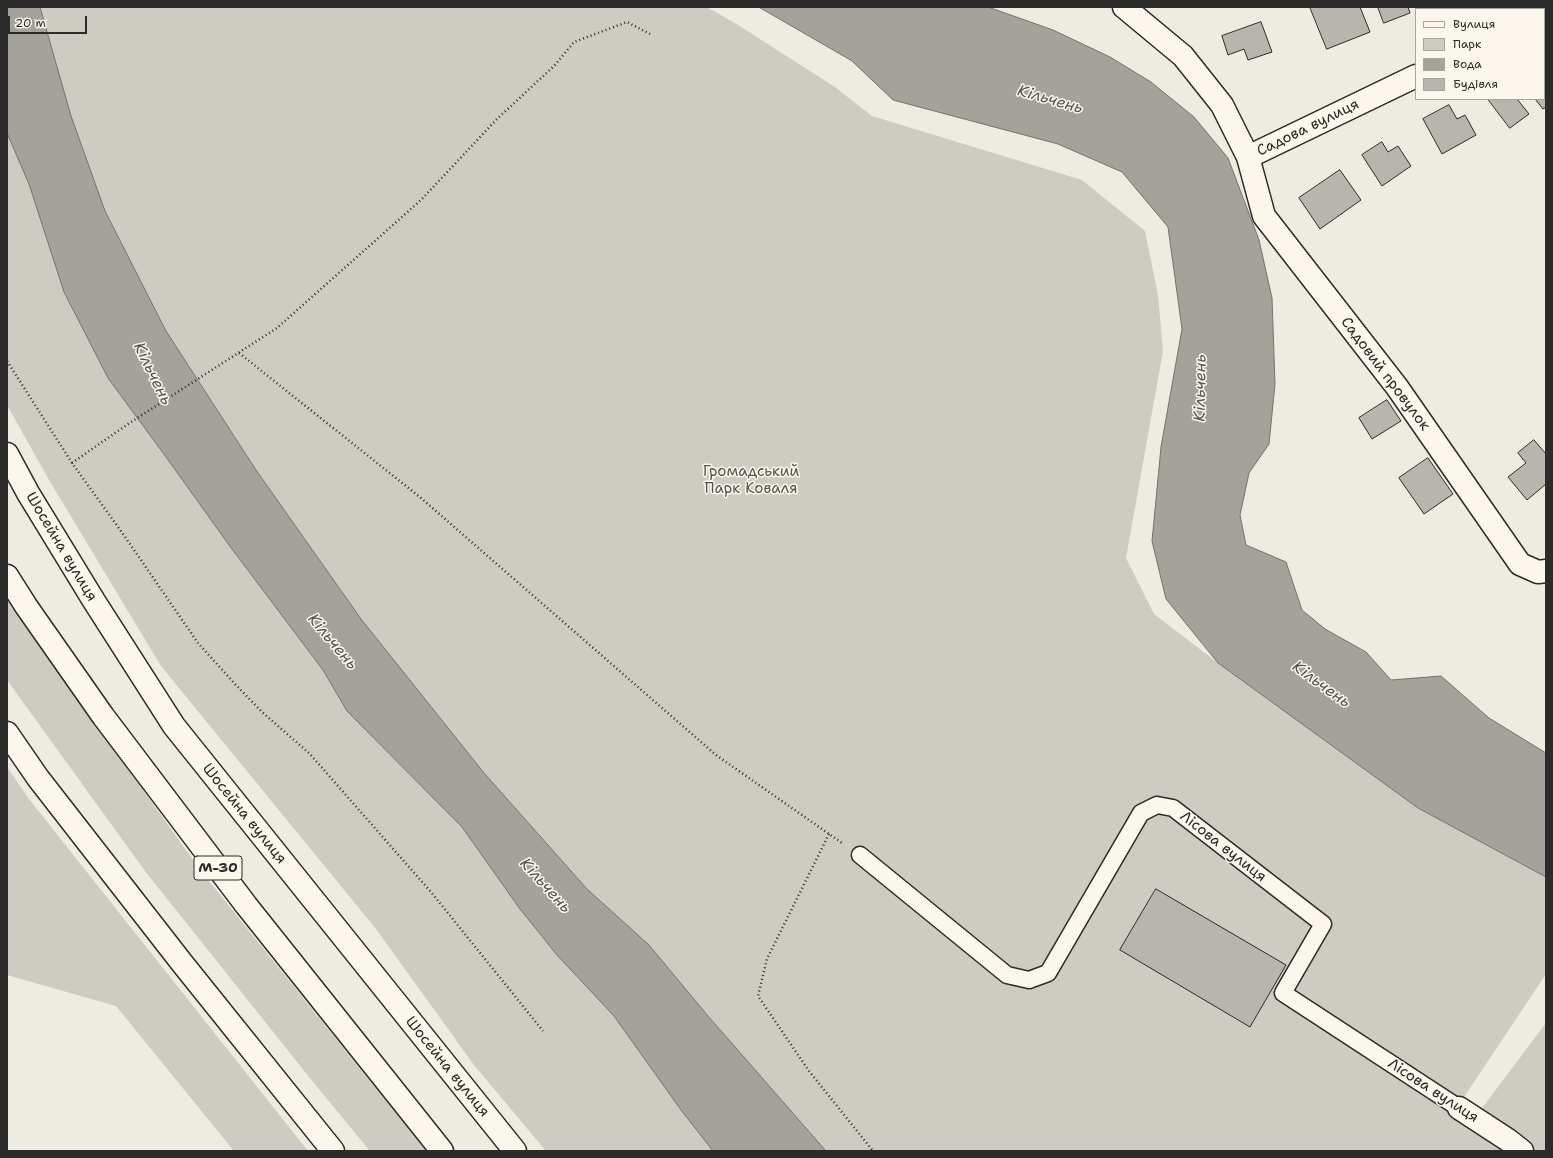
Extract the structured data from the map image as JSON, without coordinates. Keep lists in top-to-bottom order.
{
  "streets": {
    "main road": [
      "Садова вулиця",
      "Садовий провулок",
      "Шосейна вулиця",
      "Лісова вулиця",
      "М-30"
    ]
  },
  "crossings": [
    ["Садова вулиця", "Садовий провулок"]
  ],
  "water": ["Кільчень"],
  "parks": ["Громадський Парк Коваля"],
  "legend": [
    "Вулиця",
    "Парк",
    "Вода",
    "Будівля"
  ],
  "scale_bar": "20 m"
}
